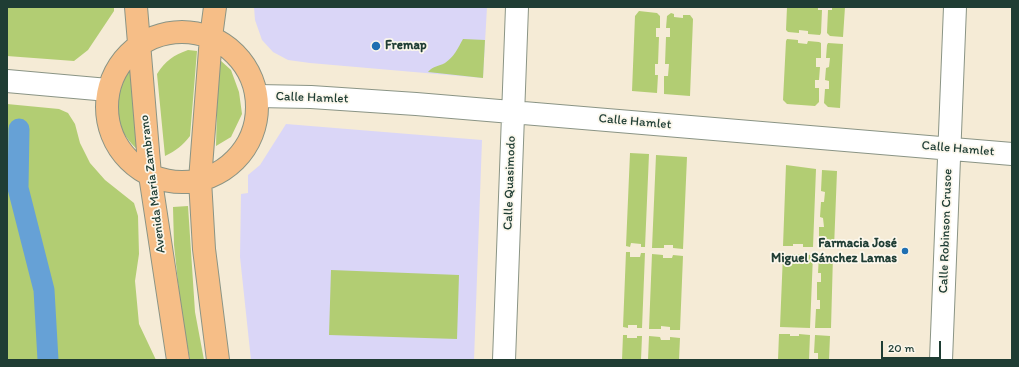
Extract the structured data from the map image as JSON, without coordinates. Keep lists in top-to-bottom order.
{
  "streets": {
    "main road": ["Avenida María Zambrano"],
    "street": ["Calle Hamlet", "Calle Quasimodo", "Calle Robinson Crusoe"]
  },
  "crossings": [
    ["Calle Hamlet", "Calle Quasimodo"],
    ["Calle Hamlet", "Calle Robinson Crusoe"]
  ],
  "places": ["Fremap", "Farmacia José Miguel Sánchez Lamas"],
  "scale_bar": "20 m"
}
